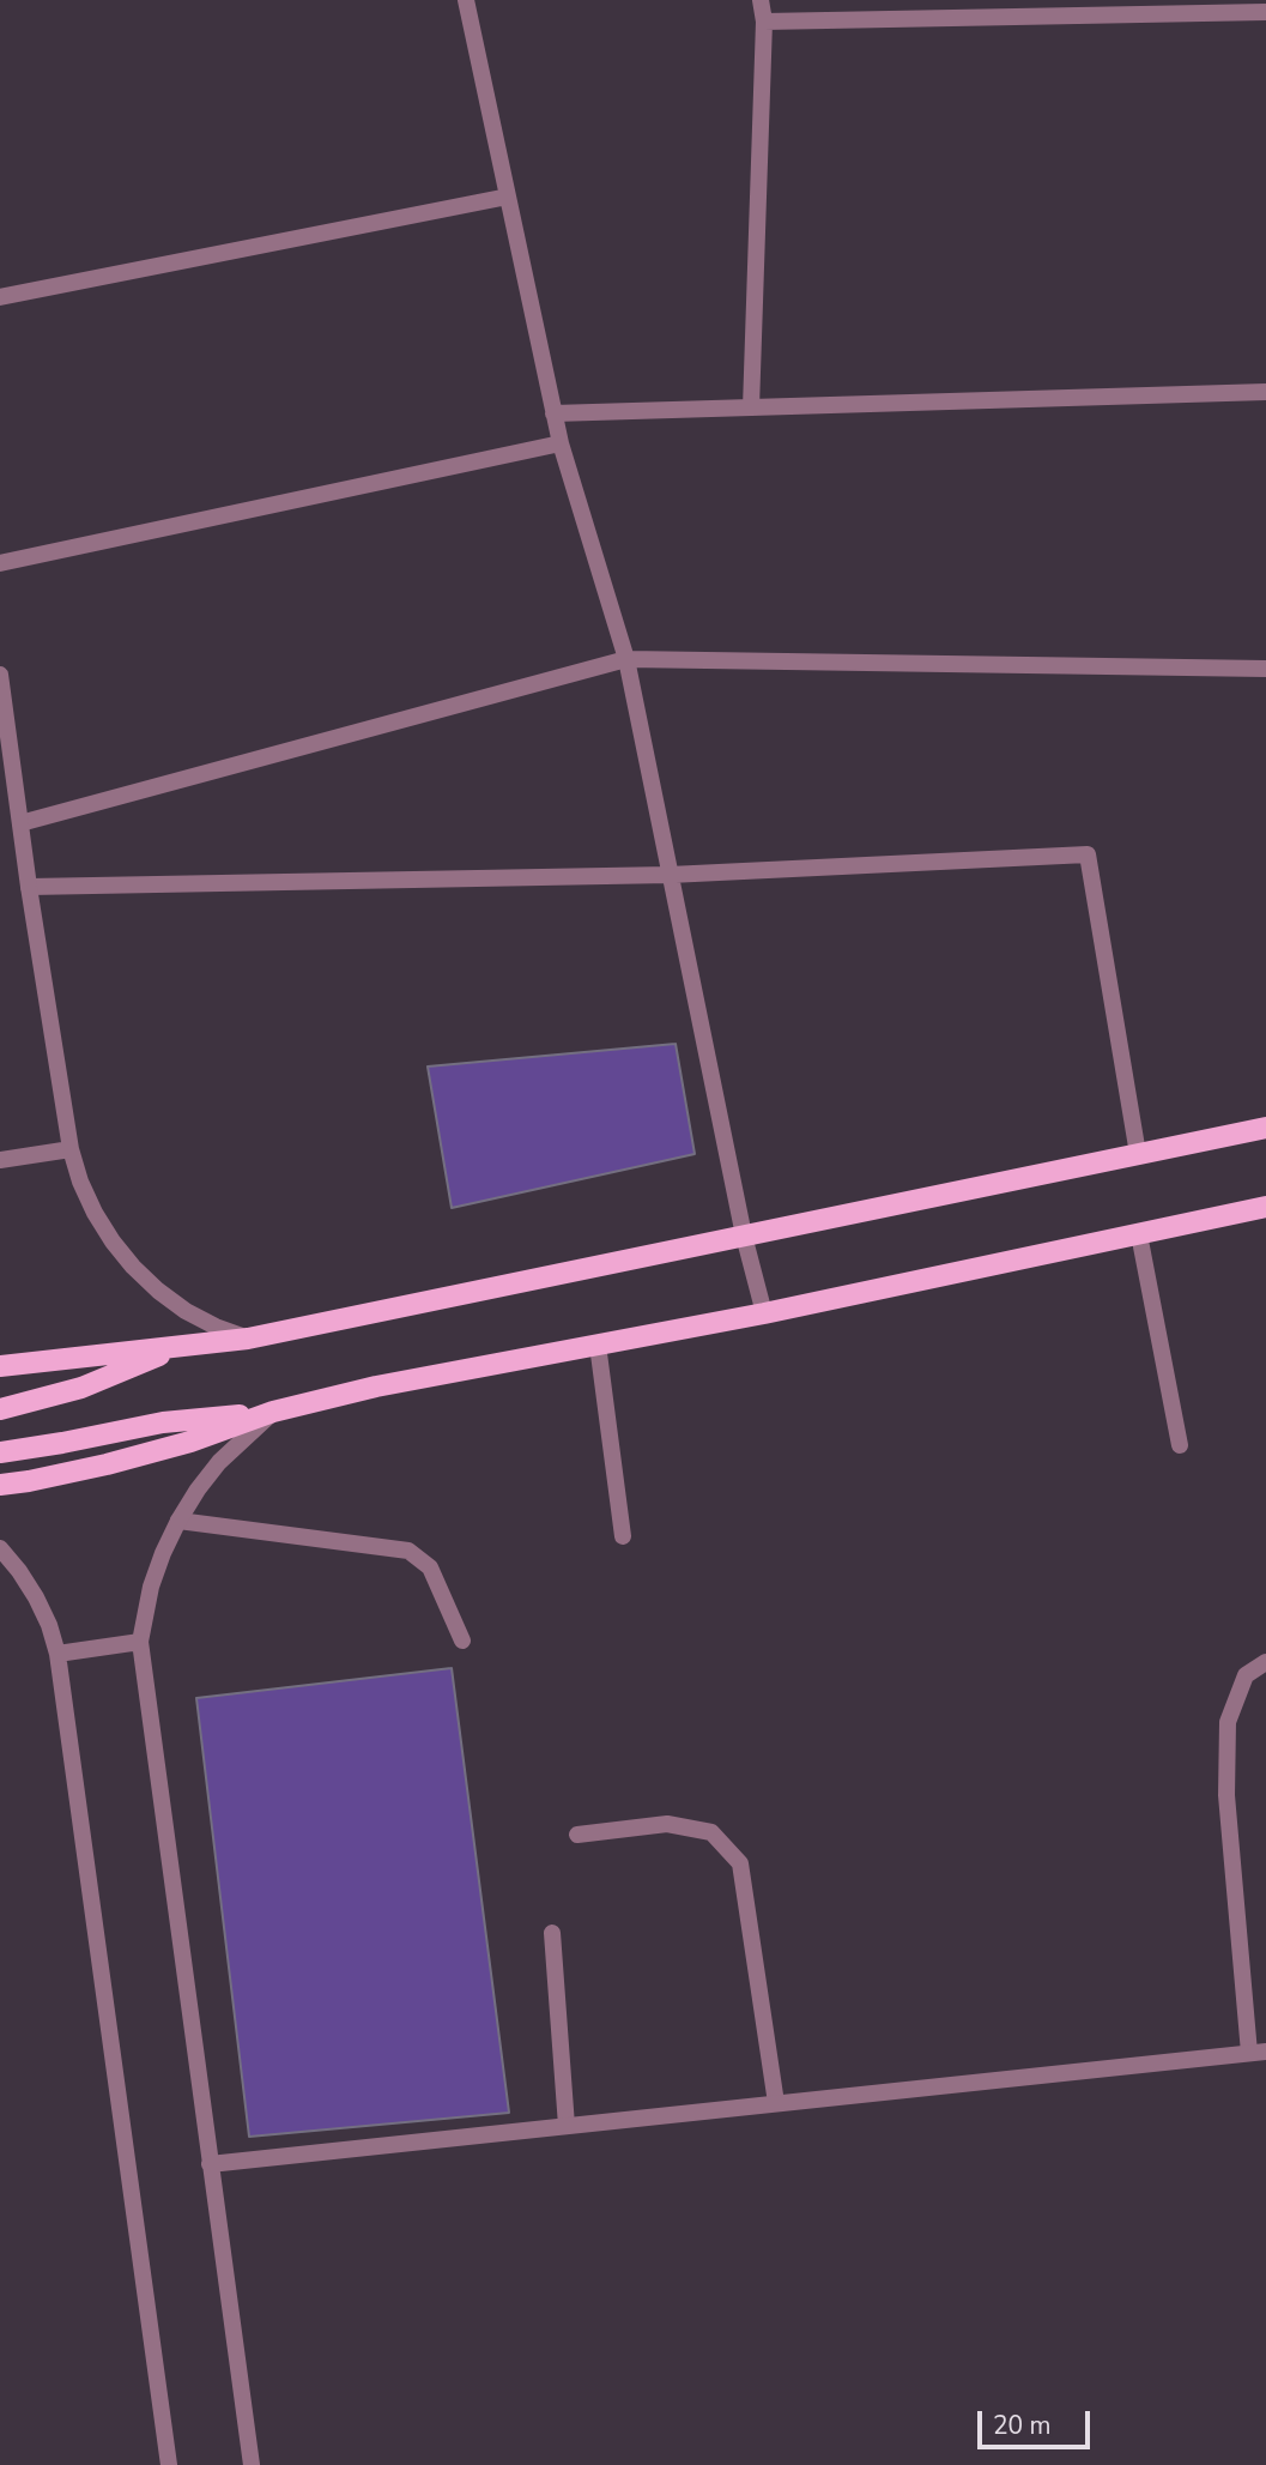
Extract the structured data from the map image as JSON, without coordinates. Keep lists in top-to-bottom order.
{
  "scale_bar": "20 m"
}
